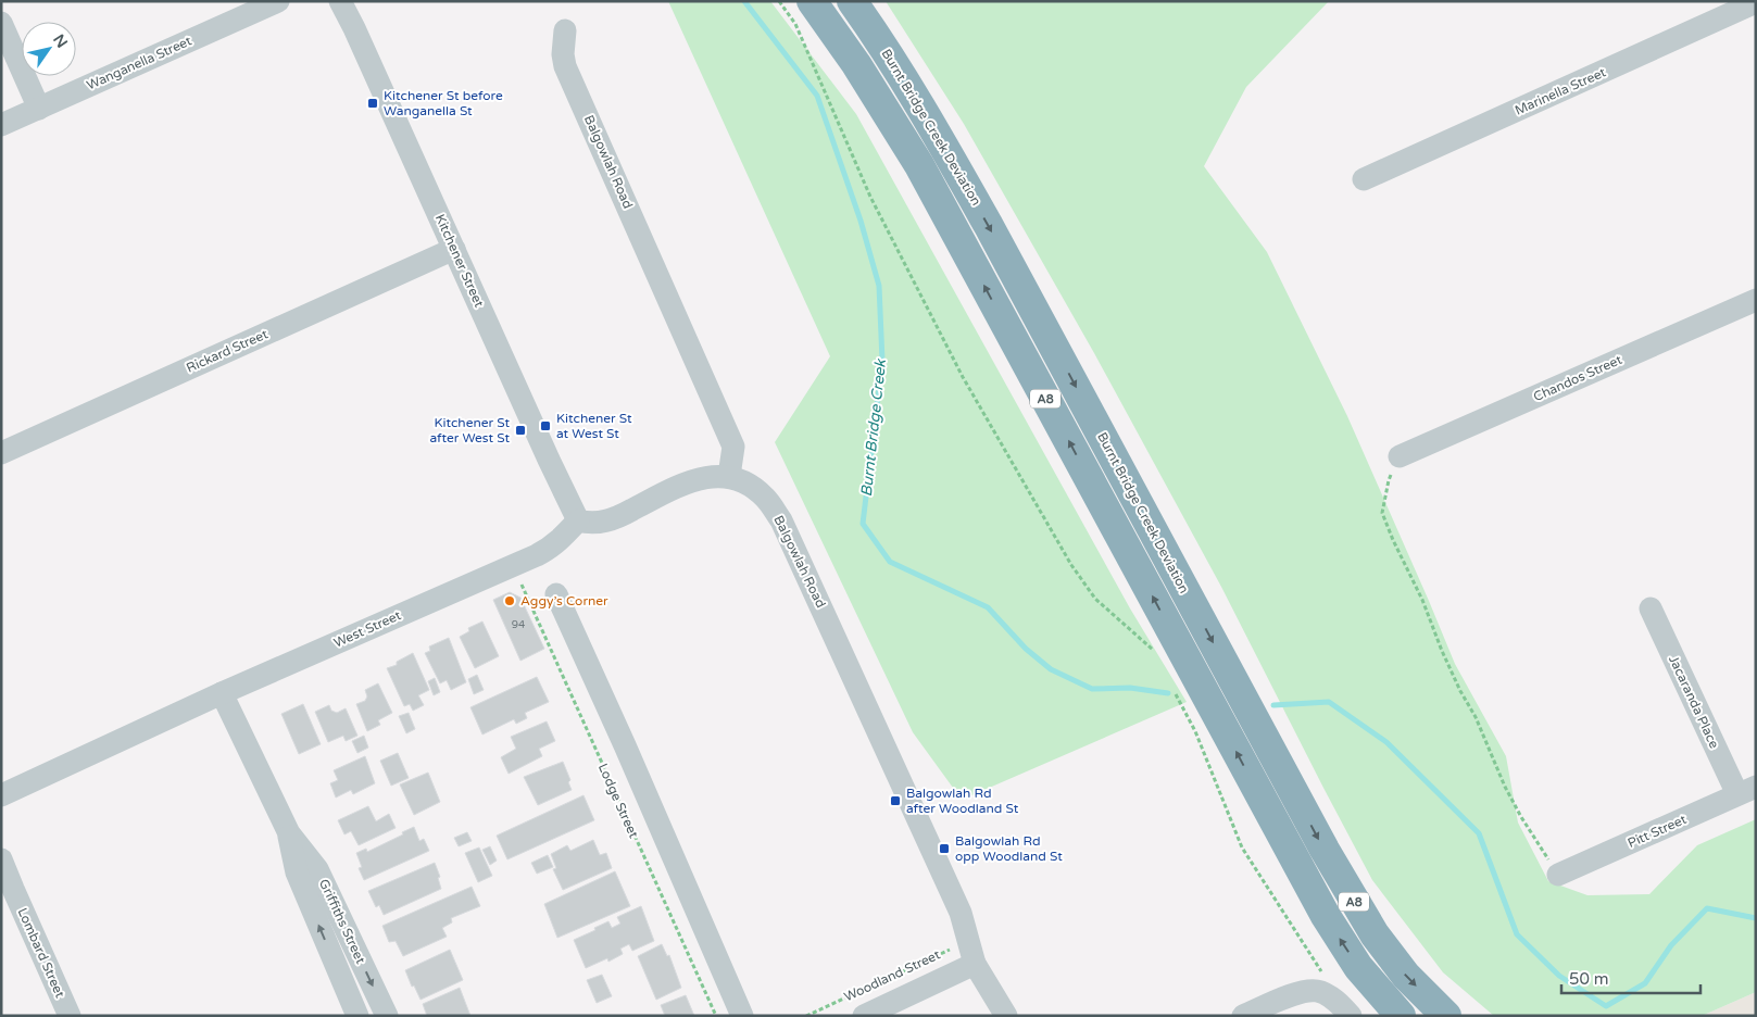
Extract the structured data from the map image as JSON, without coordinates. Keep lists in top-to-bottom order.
{
  "streets": {
    "highway": ["Burnt Bridge Creek Deviation", "A8"],
    "street": [
      "Wanganella Street",
      "Marinella Street",
      "Balgowlah Road",
      "Kitchener Street",
      "Rickard Street",
      "Chandos Street",
      "West Street",
      "Jacaranda Place",
      "Lodge Street",
      "Pitt Street",
      "Griffiths Street",
      "Lombard Street",
      "Woodland Street"
    ]
  },
  "crossings": [
    ["Balgowlah Road", "Woodland Street"],
    ["Kitchener Street", "Rickard Street"],
    ["Kitchener Street", "West Street"],
    ["West Street", "Griffiths Street"],
    ["Jacaranda Place", "Pitt Street"]
  ],
  "water": ["Burnt Bridge Creek"],
  "places": {
    "transit": [
      "Kitchener St before Wanganella St",
      "Kitchener St at West St",
      "Kitchener St after West St",
      "Balgowlah Rd after Woodland St",
      "Balgowlah Rd opp Woodland St"
    ],
    "other": ["Aggy’s Corner"]
  },
  "house_numbers": ["94"],
  "scale_bar": "50 m",
  "north": "top right"
}
